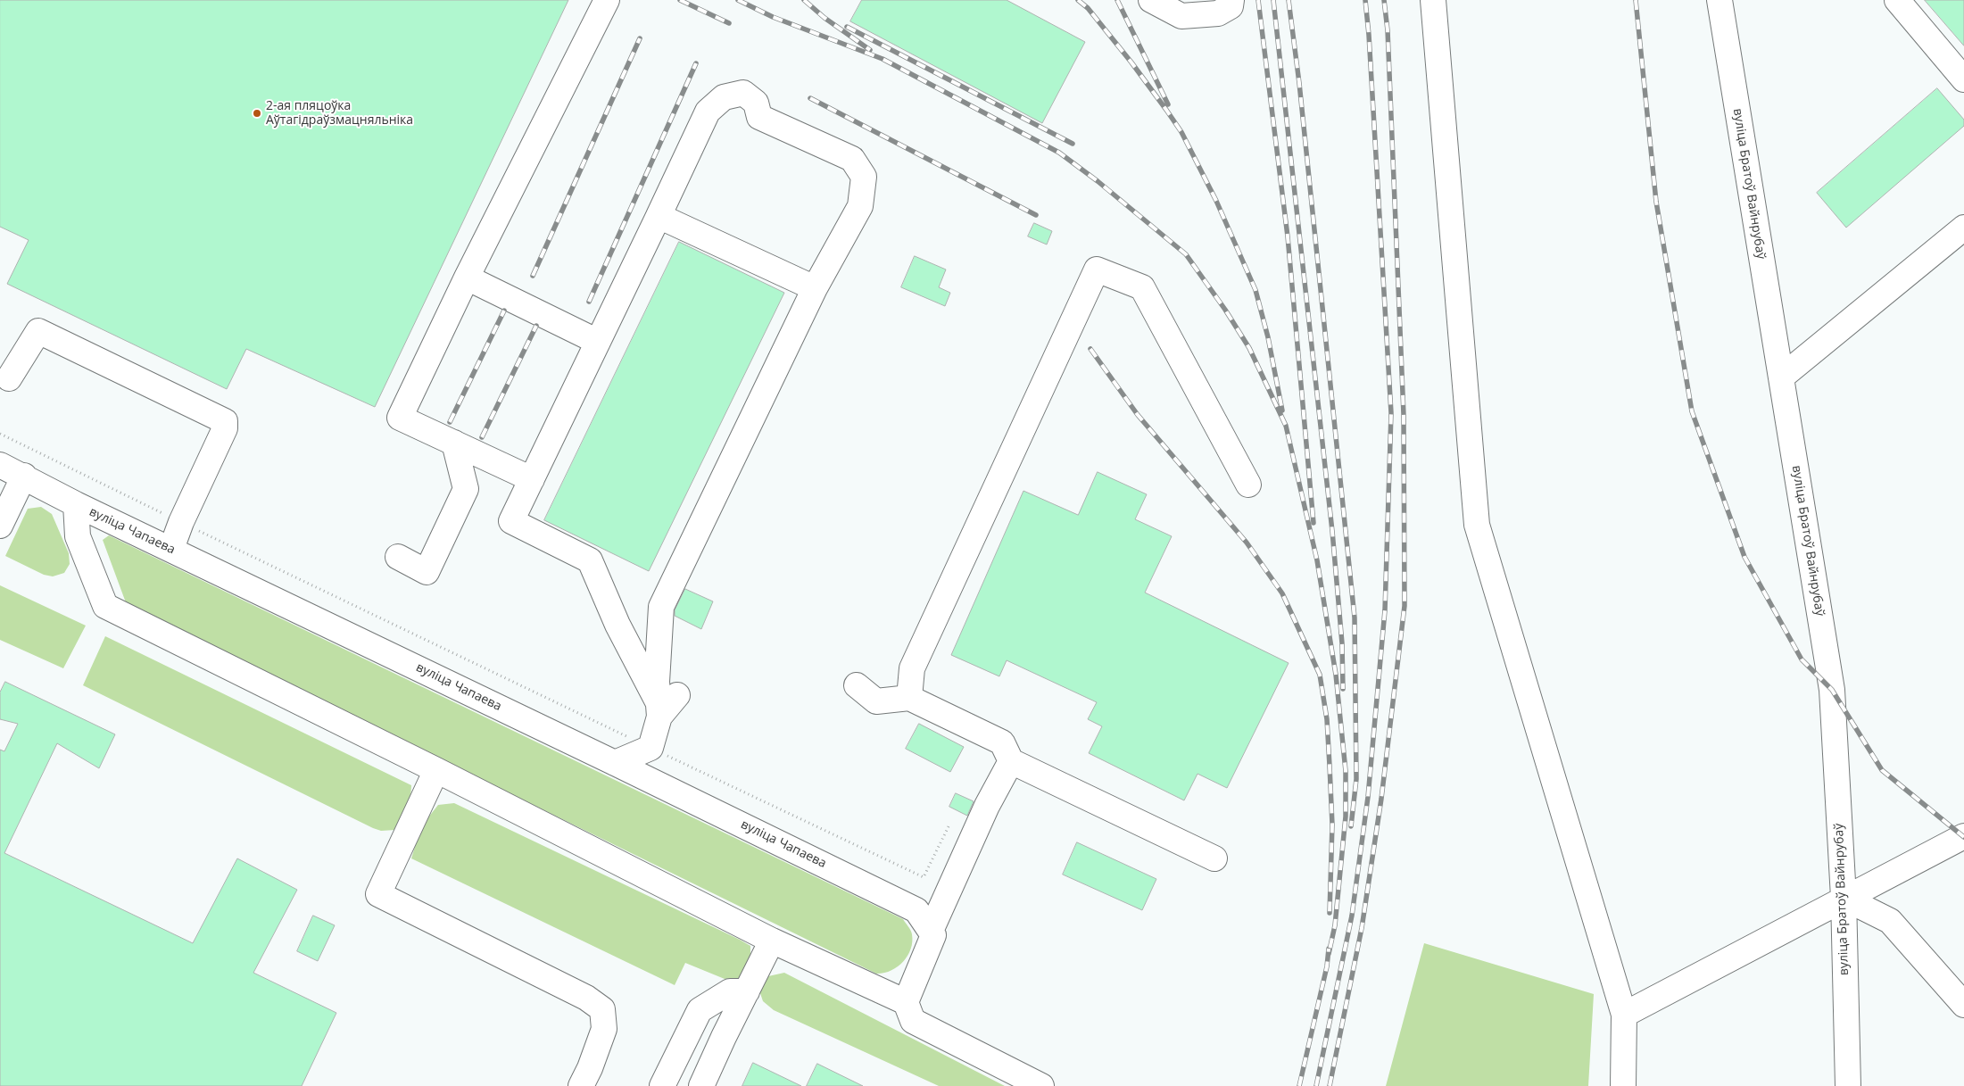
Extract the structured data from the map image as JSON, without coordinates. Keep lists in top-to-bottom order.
{
  "streets": {
    "street": ["вуліца Братоў Вайнрубаў", "вуліца Чапаева"]
  },
  "places": ["2-ая пляцоўка Аўтагідраўзмацняльніка"]
}
